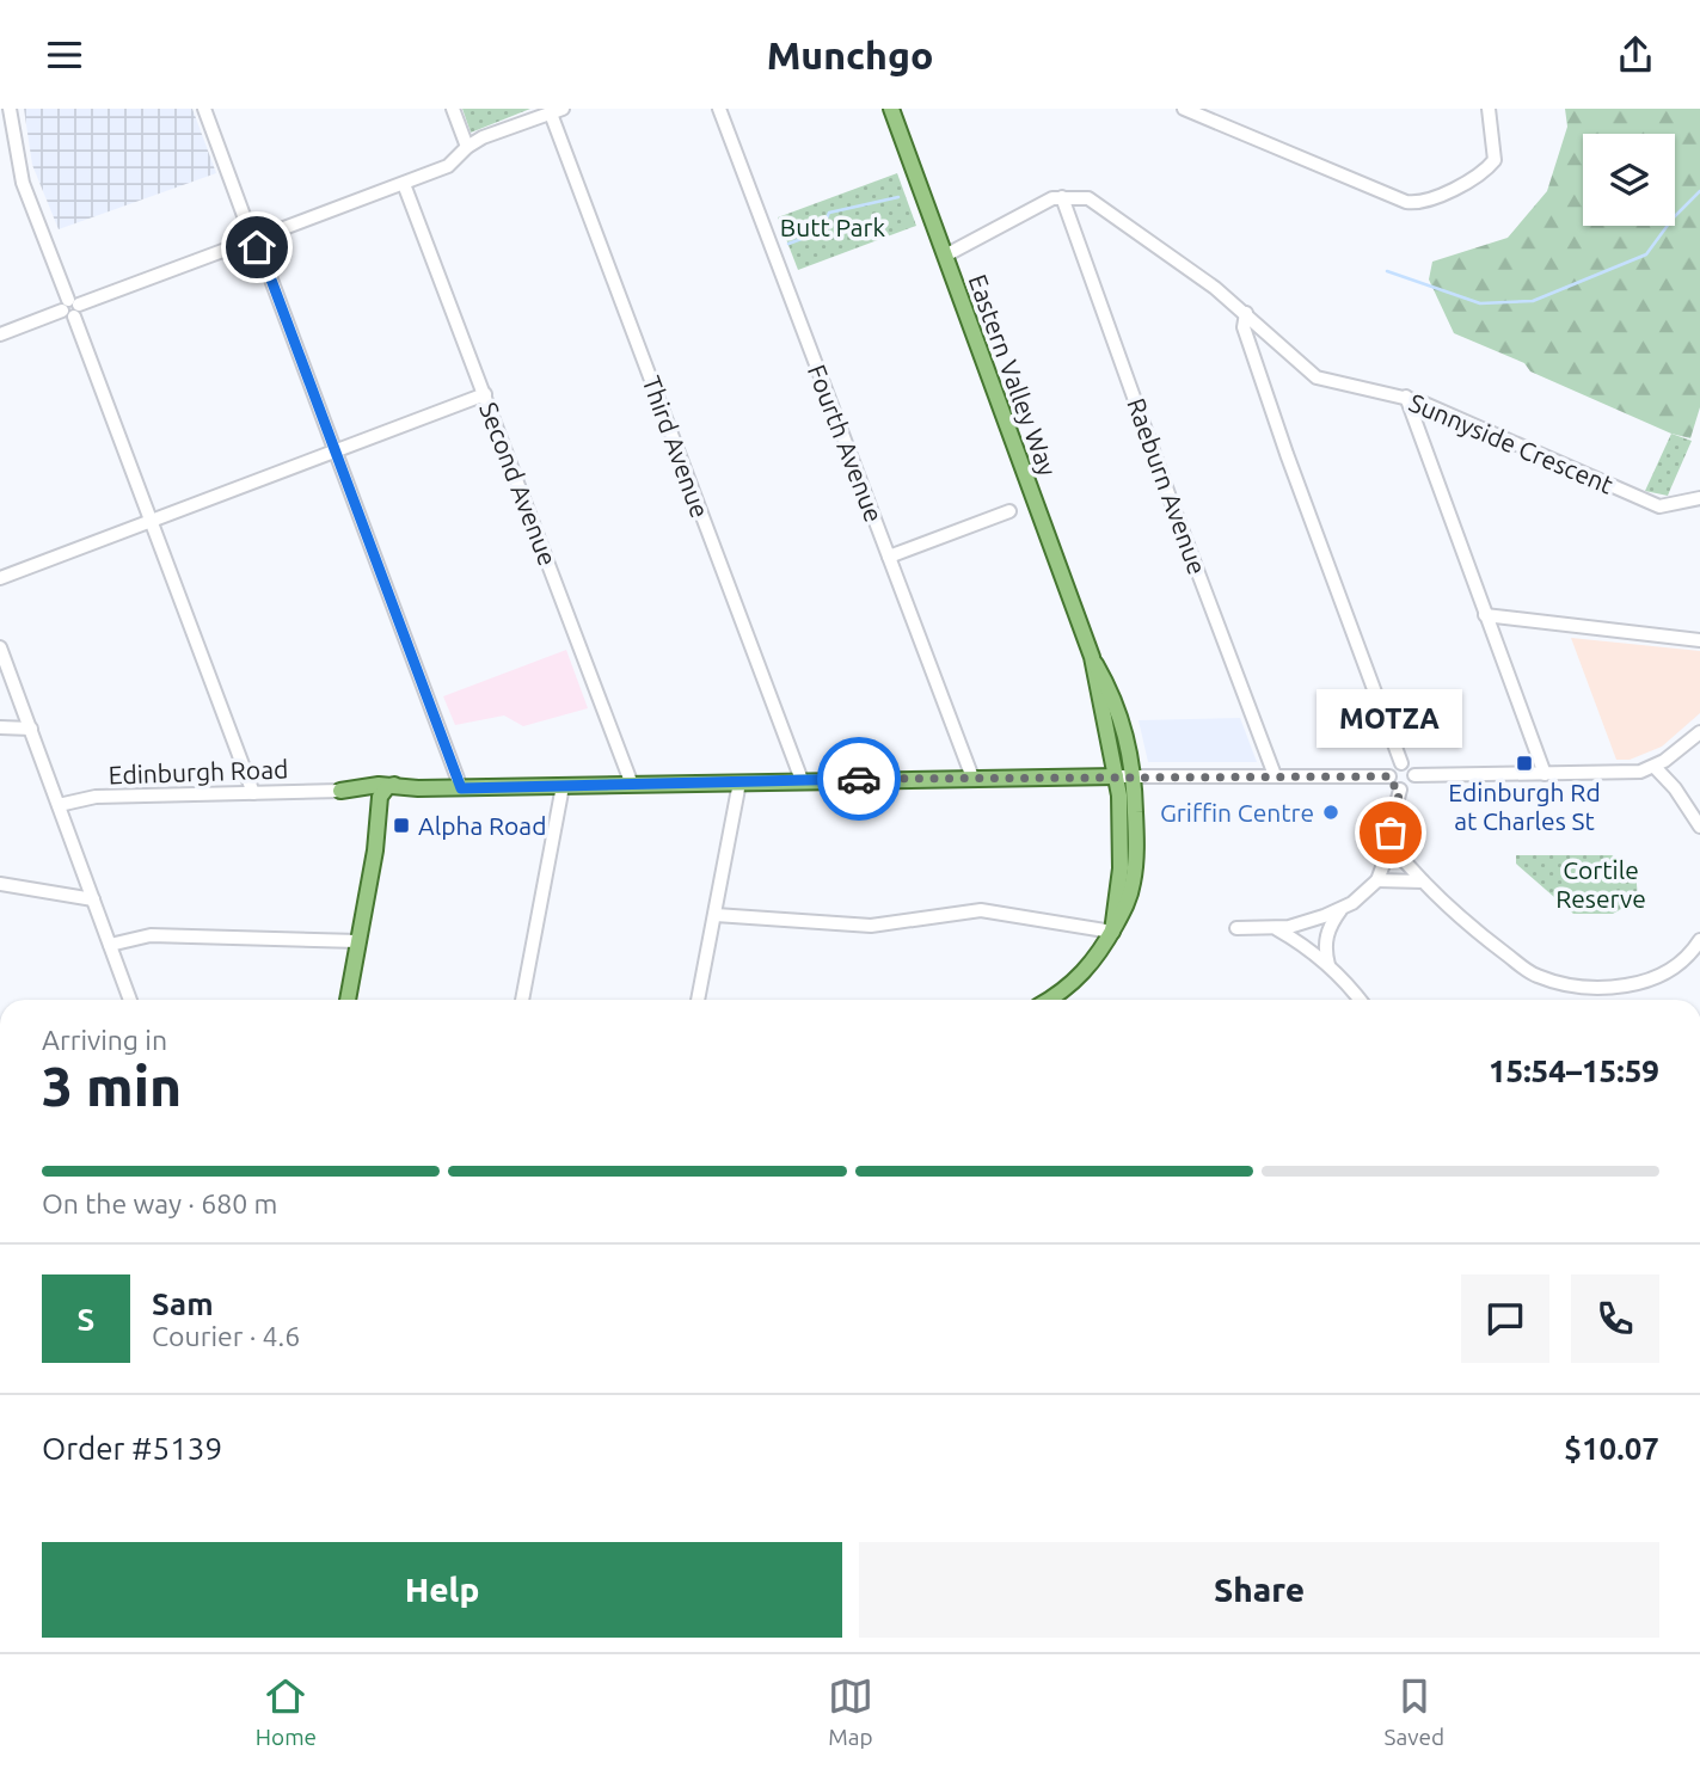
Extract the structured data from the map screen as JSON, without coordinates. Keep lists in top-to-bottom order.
{
  "streets": {
    "main road": ["Eastern Valley Way"],
    "street": [
      "Fourth Avenue",
      "Sunnyside Crescent",
      "Third Avenue",
      "Second Avenue",
      "Raeburn Avenue",
      "Edinburgh Road"
    ]
  },
  "crossings": [
    ["Sunnyside Crescent", "Raeburn Avenue"]
  ],
  "parks": ["Butt Park", "Cortile Reserve"],
  "places": {
    "transit": ["Edinburgh Rd at Charles St", "Alpha Road"],
    "other": ["Griffin Centre", "MOTZA"]
  },
  "page": {
    "header": "Munchgo",
    "bubble": "MOTZA",
    "heading": ["3 min", "Arriving in", "15:54–15:59"],
    "panel": [
      "Sam",
      "Courier · 4.6",
      "Order #5139",
      "$10.07"
    ],
    "bar": "On the way · 680 m",
    "round": "S",
    "buttons": ["Help", "Share"],
    "tabs": ["Home", "Map", "Saved"]
  }
}
